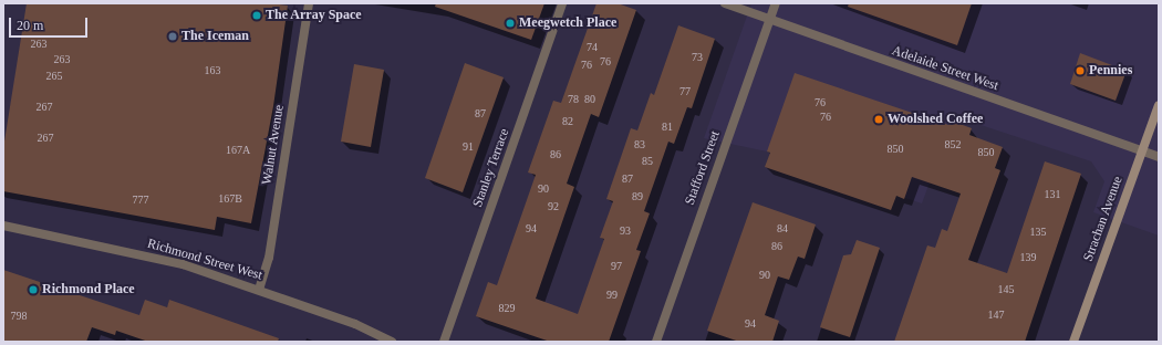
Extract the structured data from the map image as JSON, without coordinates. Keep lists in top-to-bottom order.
{
  "streets": {
    "street": [
      "Adelaide Street West",
      "Walnut Avenue",
      "Stanley Terrace",
      "Stafford Street",
      "Strachan Avenue",
      "Richmond Street West"
    ]
  },
  "crossings": [
    ["Adelaide Street West", "Stafford Street"],
    ["Adelaide Street West", "Strachan Avenue"],
    ["Walnut Avenue", "Richmond Street West"]
  ],
  "places": [
    "The Array Space",
    "Meegwetch Place",
    "The Iceman",
    "Pennies",
    "Woolshed Coffee",
    "Richmond Place"
  ],
  "house_numbers": [
    "263",
    "74",
    "73",
    "263",
    "76",
    "76",
    "163",
    "265",
    "77",
    "78",
    "80",
    "76",
    "267",
    "87",
    "76",
    "82",
    "81",
    "267",
    "83",
    "852",
    "91",
    "850",
    "167A",
    "850",
    "86",
    "85",
    "87",
    "90",
    "131",
    "89",
    "167B",
    "777",
    "92",
    "94",
    "84",
    "93",
    "135",
    "86",
    "139",
    "97",
    "90",
    "145",
    "99",
    "829",
    "147",
    "798",
    "94"
  ],
  "scale_bar": "20 m"
}
